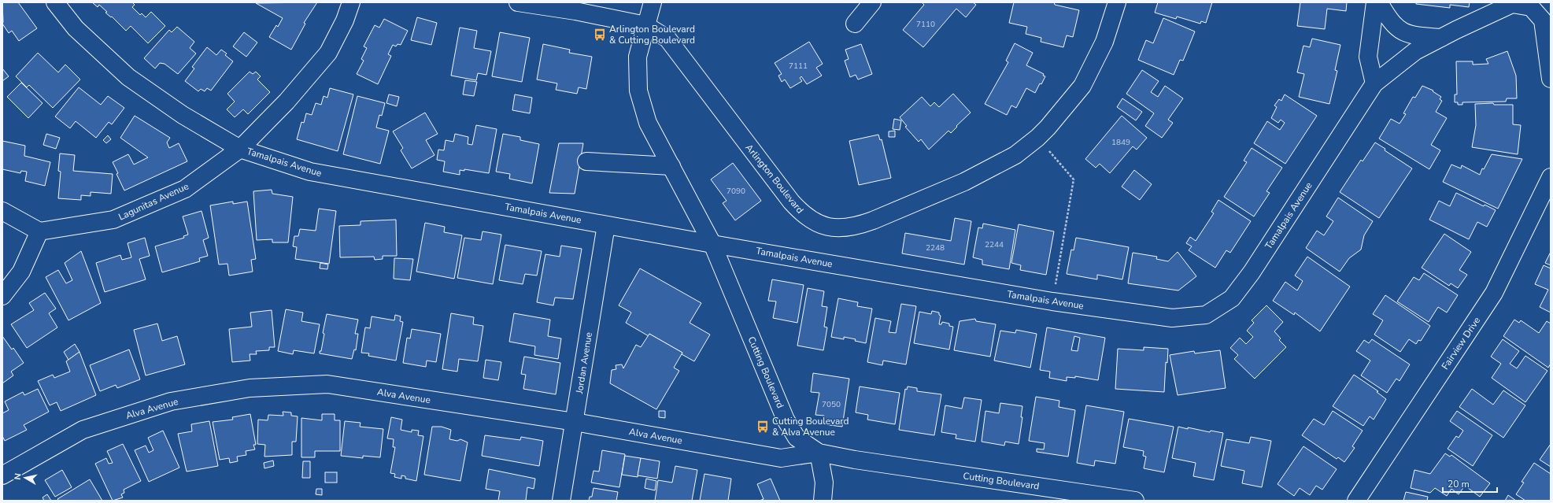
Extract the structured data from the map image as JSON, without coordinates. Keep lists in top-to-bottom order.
{
  "streets": {
    "street": [
      "Tamalpais Avenue",
      "Arlington Boulevard",
      "Lagunitas Avenue",
      "Fairview Drive",
      "Jordan Avenue",
      "Cutting Boulevard",
      "Alva Avenue"
    ]
  },
  "crossings": [
    ["Tamalpais Avenue", "Lagunitas Avenue"],
    ["Tamalpais Avenue", "Jordan Avenue"],
    ["Tamalpais Avenue", "Cutting Boulevard"],
    ["Arlington Boulevard", "Cutting Boulevard"],
    ["Jordan Avenue", "Alva Avenue"],
    ["Cutting Boulevard", "Alva Avenue"]
  ],
  "places": {
    "bus stop": ["Arlington Boulevard & Cutting Boulevard", "Cutting Boulevard & Alva Avenue"]
  },
  "house_numbers": [
    "7110",
    "7111",
    "1849",
    "7090",
    "2244",
    "2248",
    "7050"
  ],
  "scale_bar": "20 m",
  "north": "left"
}
